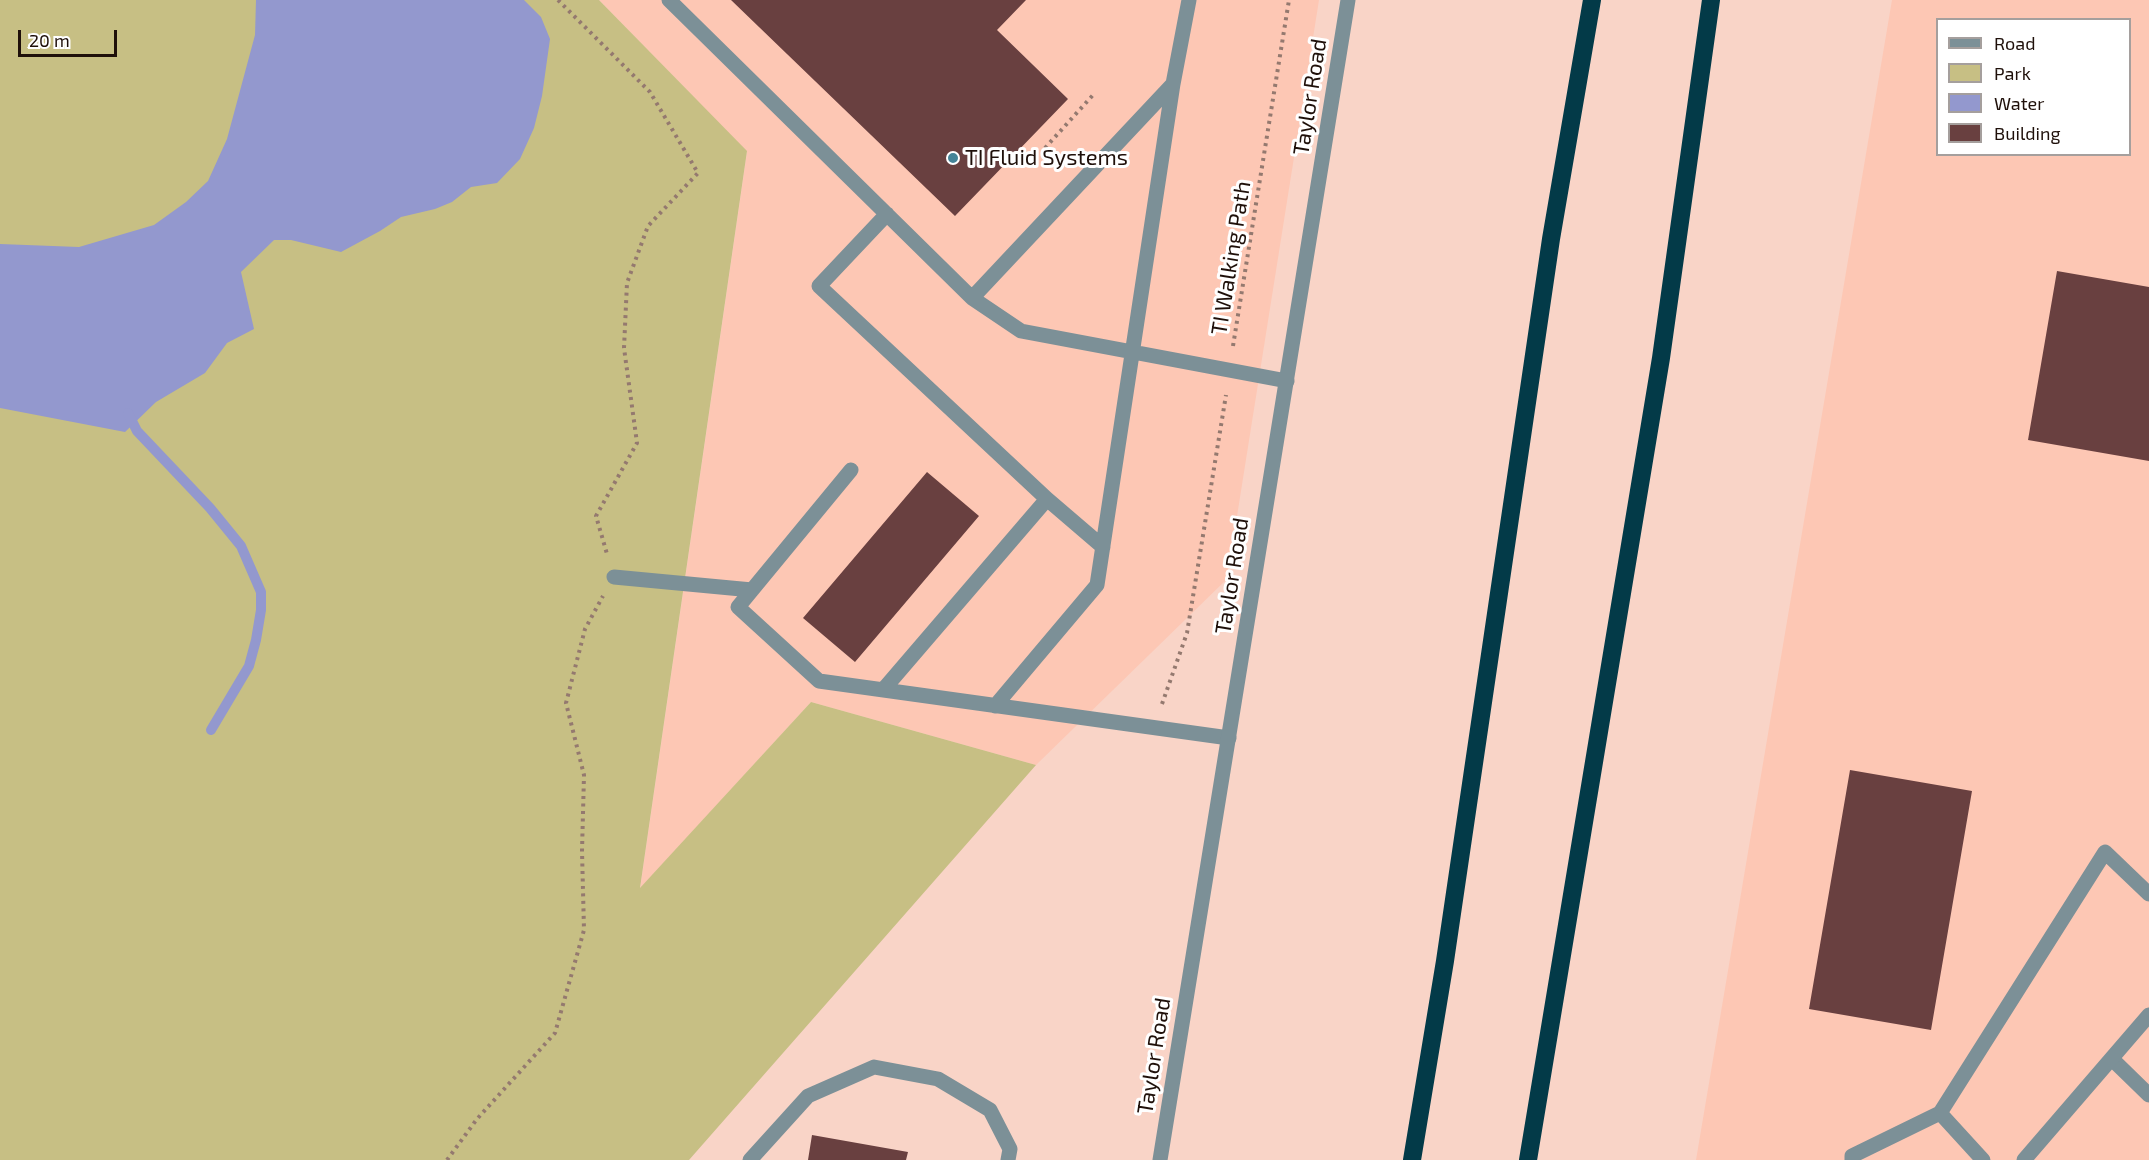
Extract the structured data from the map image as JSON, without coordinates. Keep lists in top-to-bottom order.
{
  "streets": {
    "street": ["Taylor Road"],
    "path": ["TI Walking Path"]
  },
  "places": ["TI Fluid Systems"],
  "legend": [
    "Road",
    "Park",
    "Water",
    "Building"
  ],
  "scale_bar": "20 m"
}
